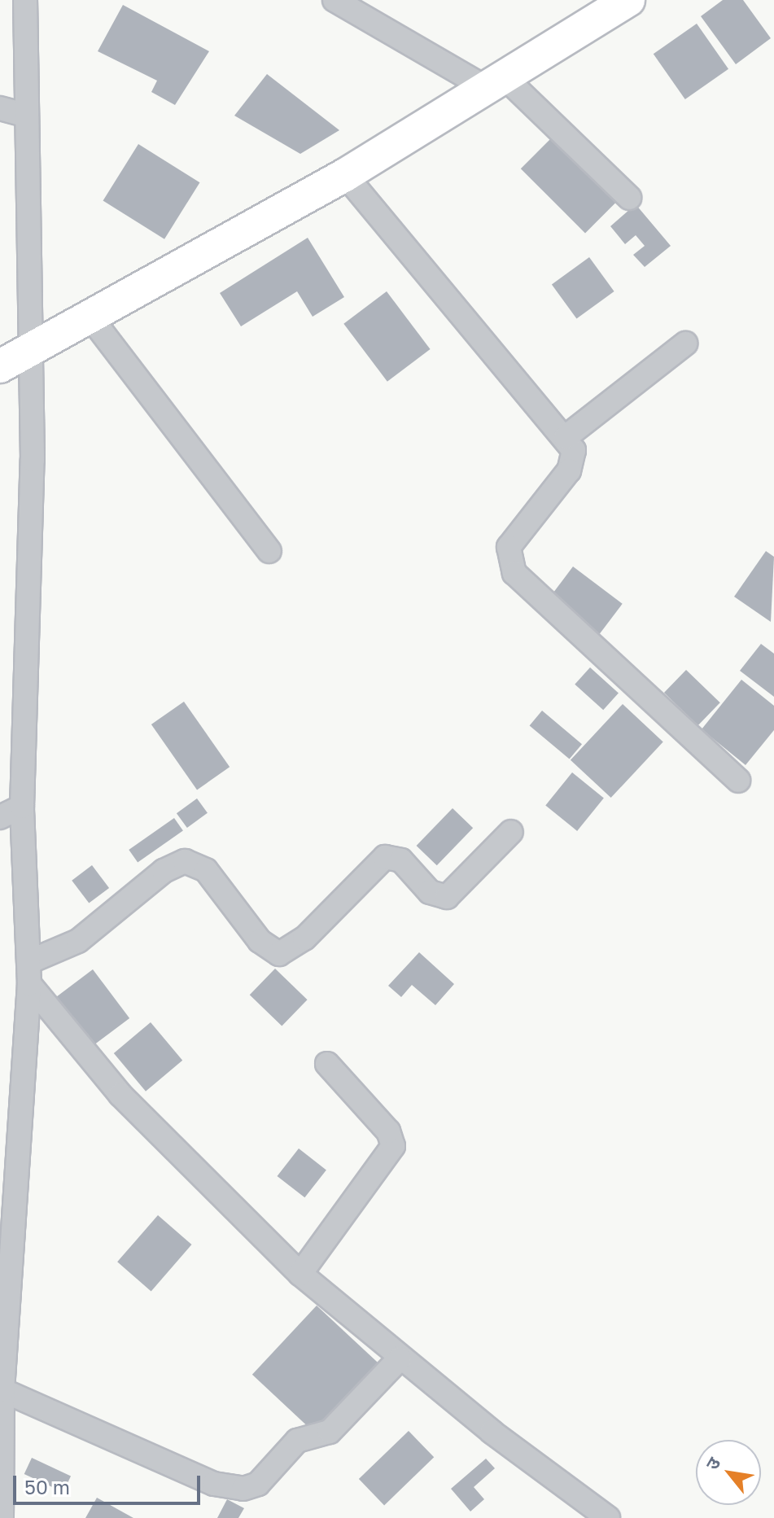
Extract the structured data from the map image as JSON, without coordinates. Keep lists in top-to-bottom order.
{
  "scale_bar": "50 m",
  "north": "top left"
}
